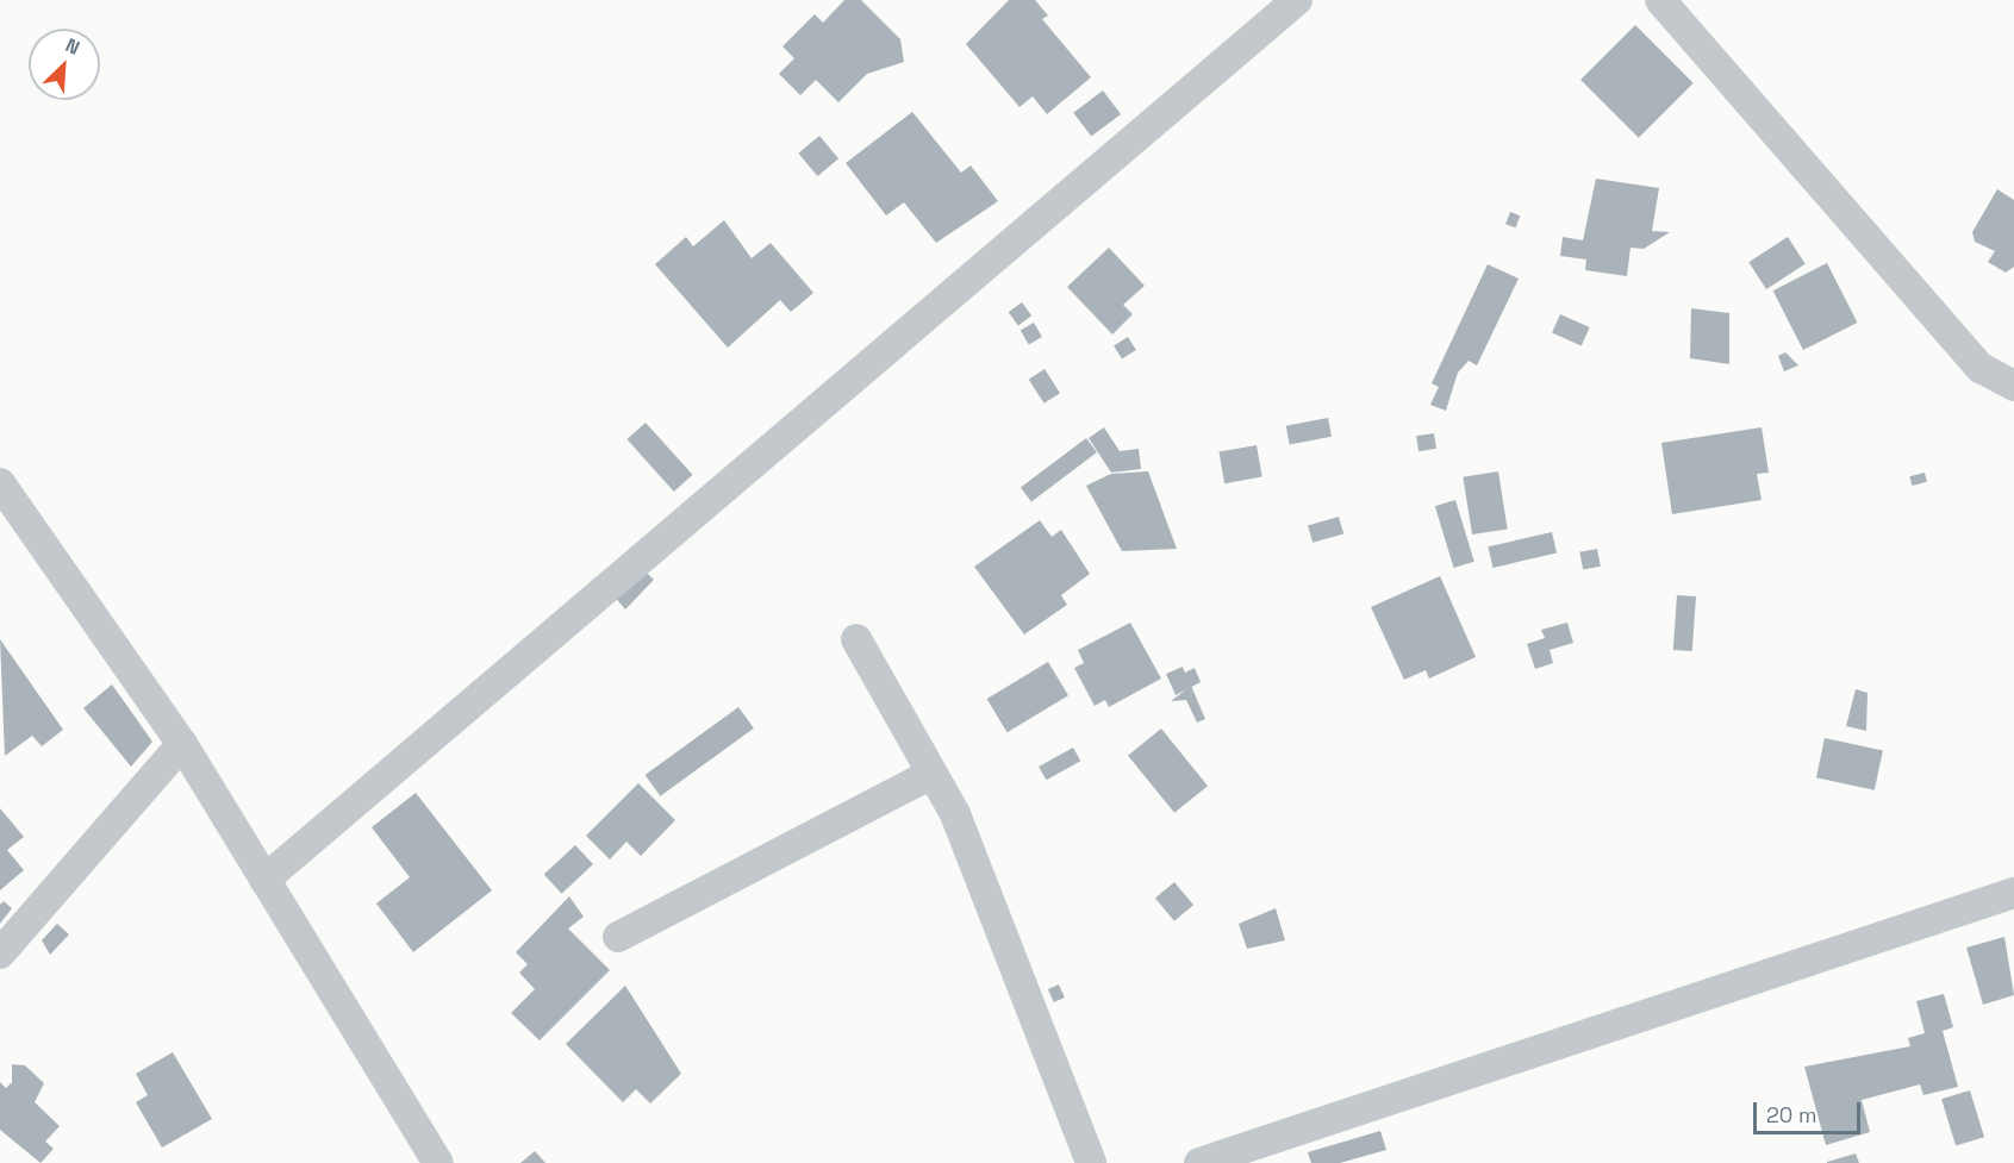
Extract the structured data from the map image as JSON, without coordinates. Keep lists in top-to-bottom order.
{
  "scale_bar": "20 m",
  "north": "top right"
}
